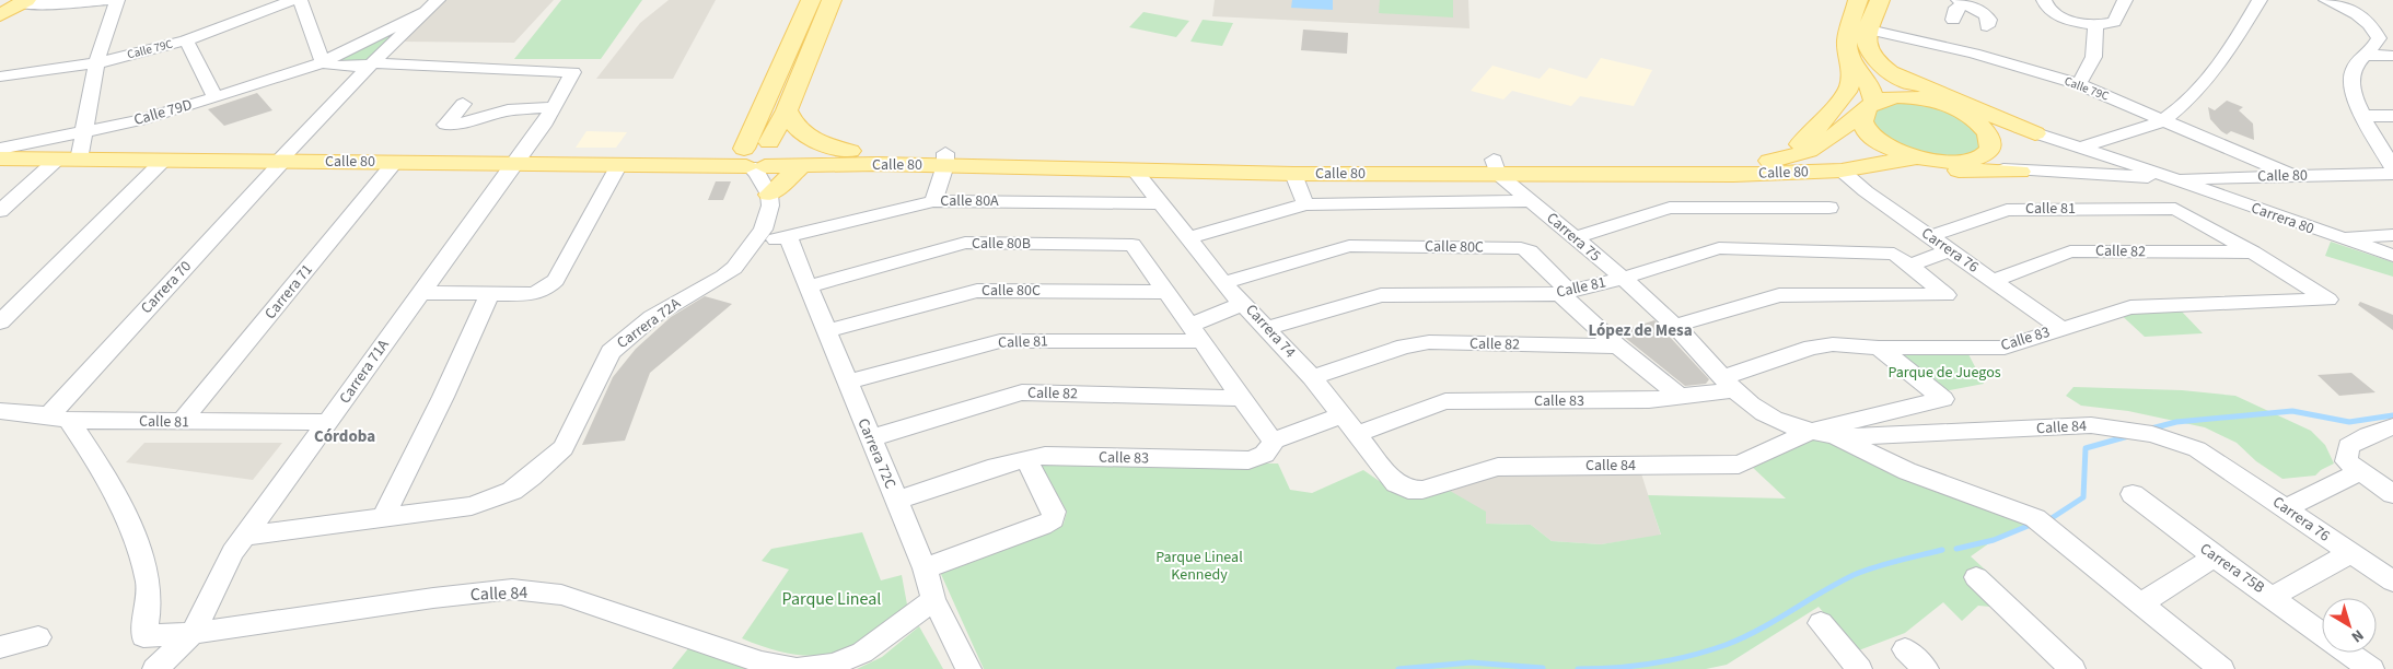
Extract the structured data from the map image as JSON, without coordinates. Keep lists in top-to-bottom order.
{
  "streets": {
    "main road": ["Calle 80", "Carrera 72A"],
    "street": [
      "Calle 79C",
      "Calle 79D",
      "Calle 80A",
      "Calle 81",
      "Carrera 80",
      "Carrera 75",
      "Calle 80B",
      "Calle 80C",
      "Carrera 76",
      "Calle 82",
      "Carrera 70",
      "Carrera 71",
      "Carrera 74",
      "Calle 83",
      "Carrera 71A",
      "Calle 84",
      "Carrera 72C",
      "Carrera 75B"
    ]
  },
  "crossings": [
    ["Calle 79C", "Calle 80"],
    ["Calle 79D", "Carrera 70"],
    ["Calle 80", "Carrera 80"],
    ["Calle 80", "Carrera 75"],
    ["Calle 80", "Carrera 76"],
    ["Calle 80", "Carrera 70"],
    ["Calle 80", "Carrera 71"],
    ["Calle 80", "Carrera 72A"],
    ["Calle 80", "Carrera 74"],
    ["Calle 80", "Carrera 71A"],
    ["Calle 80A", "Carrera 72A"],
    ["Calle 80A", "Carrera 74"],
    ["Calle 80A", "Carrera 72C"],
    ["Calle 81", "Carrera 75"],
    ["Calle 81", "Calle 80C"],
    ["Calle 81", "Carrera 76"],
    ["Calle 81", "Calle 82"],
    ["Calle 81", "Carrera 70"],
    ["Calle 81", "Carrera 71"],
    ["Calle 81", "Carrera 74"],
    ["Calle 81", "Calle 83"],
    ["Calle 81", "Carrera 71A"],
    ["Calle 81", "Carrera 72C"],
    ["Carrera 75", "Calle 83"],
    ["Carrera 75", "Calle 84"],
    ["Calle 80B", "Calle 80C"],
    ["Calle 80B", "Carrera 72C"],
    ["Calle 80C", "Carrera 74"],
    ["Calle 80C", "Carrera 72C"],
    ["Carrera 76", "Calle 82"],
    ["Carrera 76", "Calle 83"],
    ["Carrera 76", "Calle 84"],
    ["Calle 82", "Carrera 74"],
    ["Calle 82", "Calle 83"],
    ["Calle 82", "Carrera 72C"],
    ["Carrera 70", "Carrera 71A"],
    ["Carrera 74", "Calle 83"],
    ["Carrera 74", "Calle 84"],
    ["Calle 83", "Calle 84"],
    ["Calle 83", "Carrera 72C"],
    ["Carrera 71A", "Calle 84"],
    ["Calle 84", "Carrera 72C"]
  ],
  "districts": ["López de Mesa", "Córdoba"],
  "parks": ["Parque de Juegos", "Parque Lineal Kennedy", "Parque Lineal"],
  "north": "bottom right"
}
